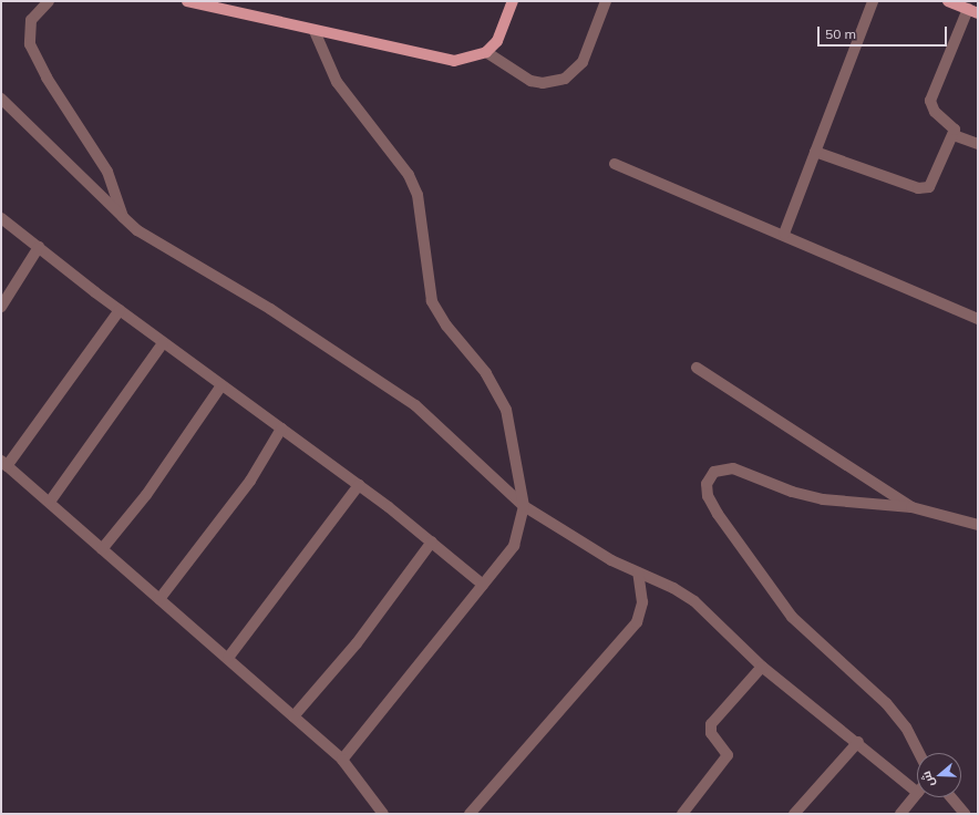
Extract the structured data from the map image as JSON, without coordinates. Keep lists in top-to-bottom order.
{
  "scale_bar": "50 m",
  "north": "left"
}
